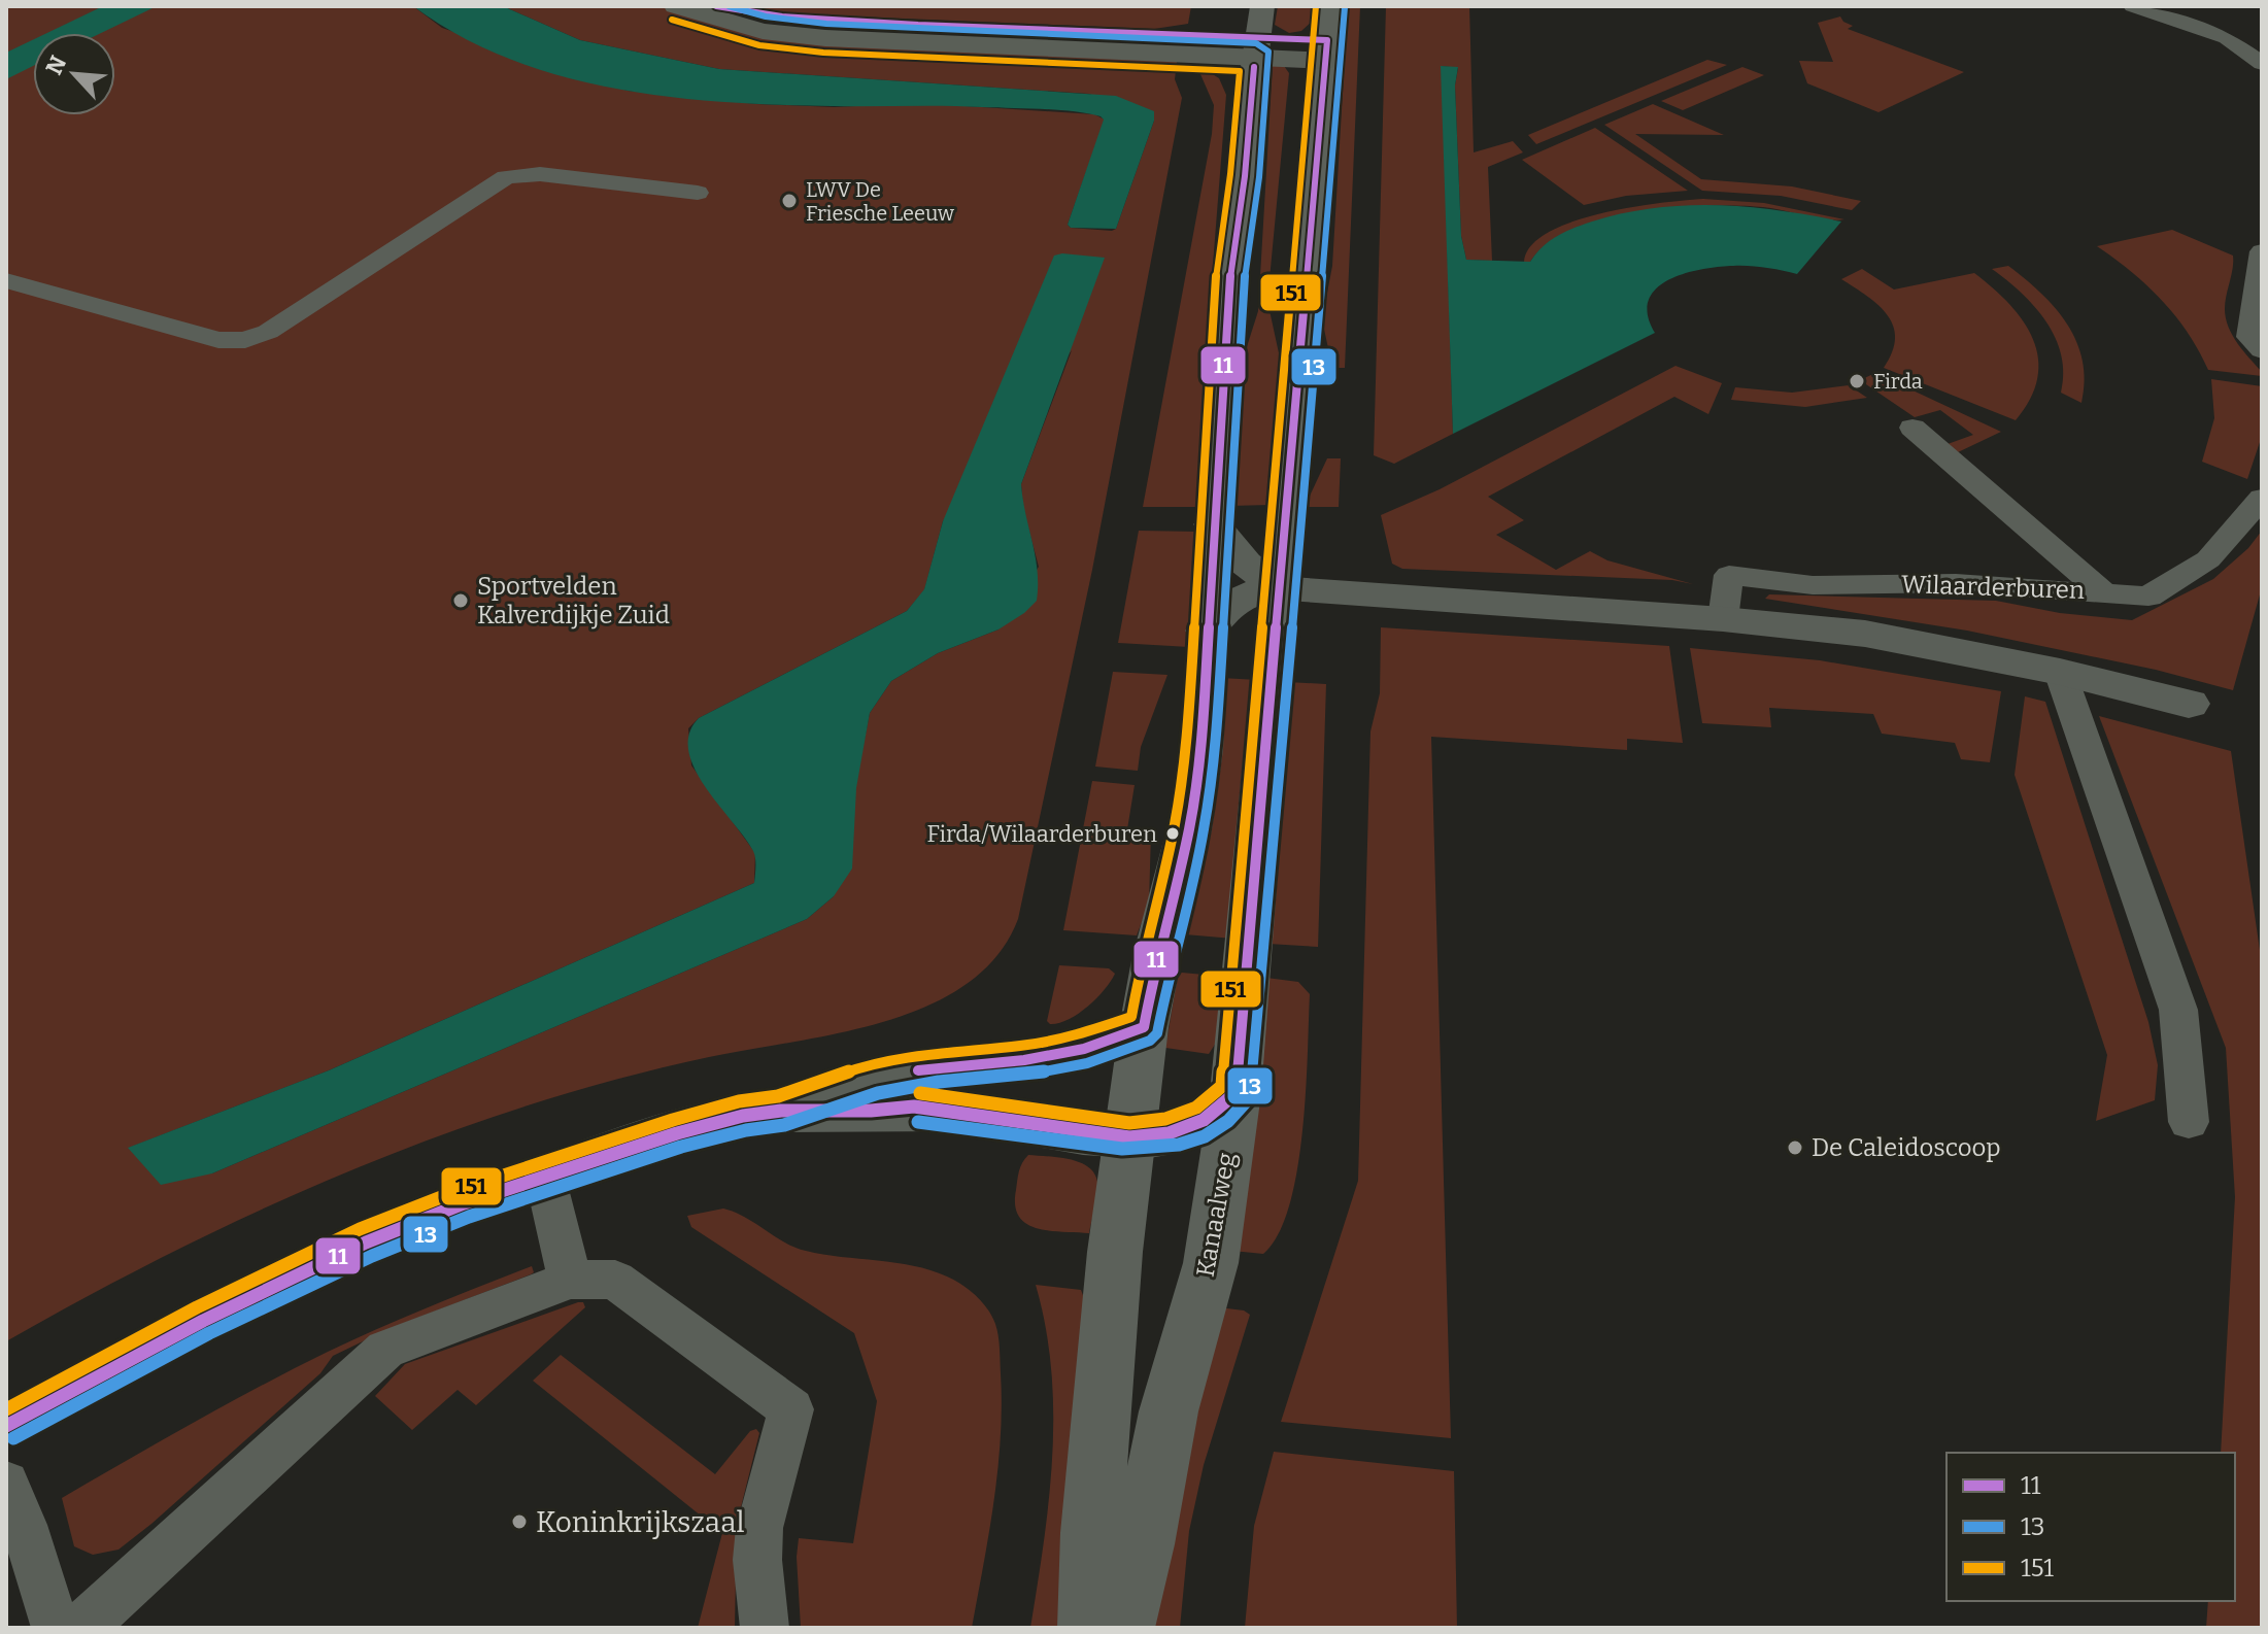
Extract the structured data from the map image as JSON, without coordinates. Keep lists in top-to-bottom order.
{
  "streets": {
    "main road": ["Kanaalweg"],
    "lane": ["Wilaarderburen"]
  },
  "places": [
    "LWV De Friesche Leeuw",
    "Firda",
    "Sportvelden Kalverdijkje Zuid",
    "Firda/Wilaarderburen",
    "De Caleidoscoop",
    "Koninkrijkszaal"
  ],
  "lines": ["transit line 11", "transit line 13", "transit line 151"],
  "legend": ["11", "13", "151"],
  "north": "top left"
}
